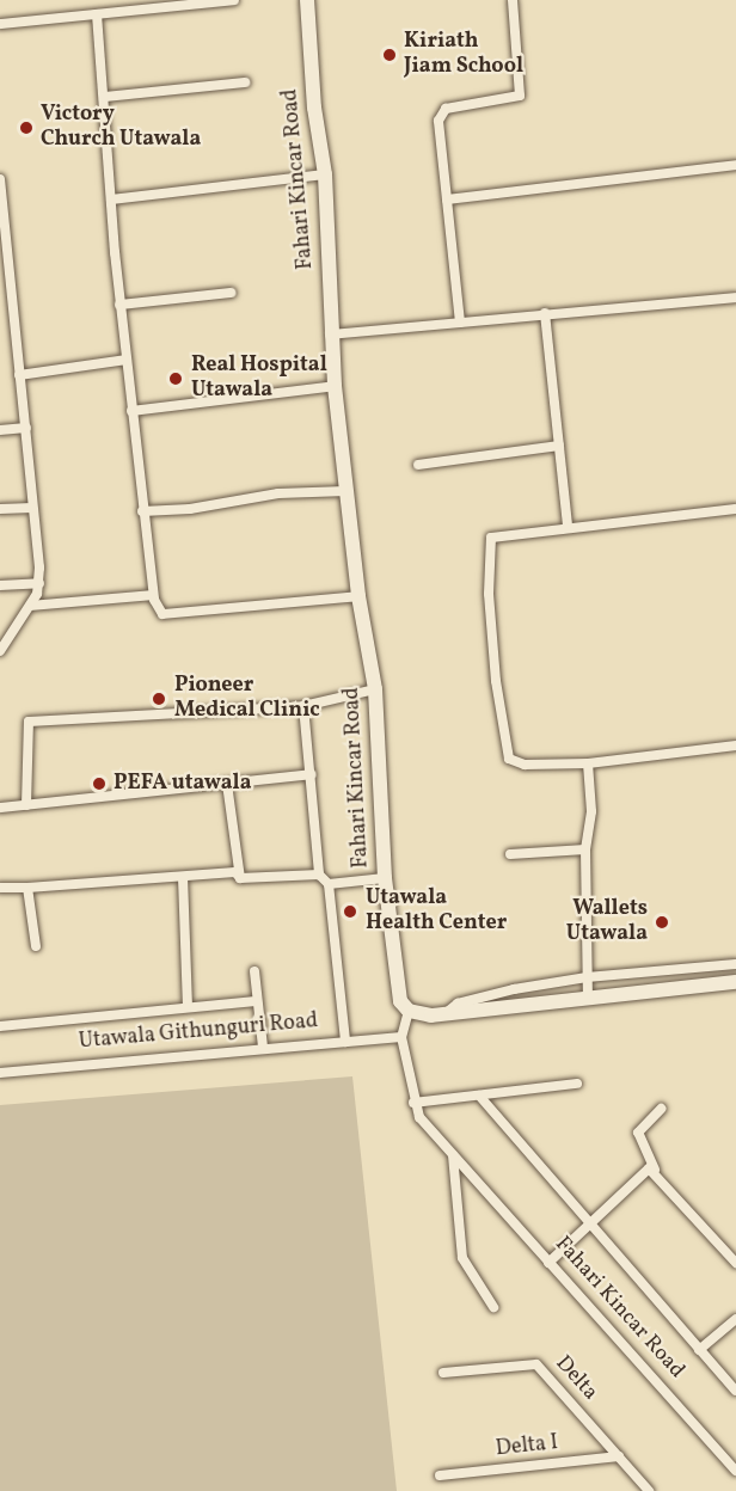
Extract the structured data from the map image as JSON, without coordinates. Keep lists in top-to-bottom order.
{
  "streets": {
    "street": [
      "Fahari Kincar Road",
      "Utawala Githunguri Road",
      "Delta",
      "Delta I"
    ]
  },
  "crossings": [
    ["Fahari Kincar Road", "Utawala Githunguri Road"],
    ["Delta", "Delta I"]
  ],
  "places": [
    "Kiriath Jiam School",
    "Victory Church Utawala",
    "Real Hospital Utawala",
    "Pioneer Medical Clinic",
    "PEFA utawala",
    "Utawala Health Center",
    "Wallets Utawala"
  ]
}
